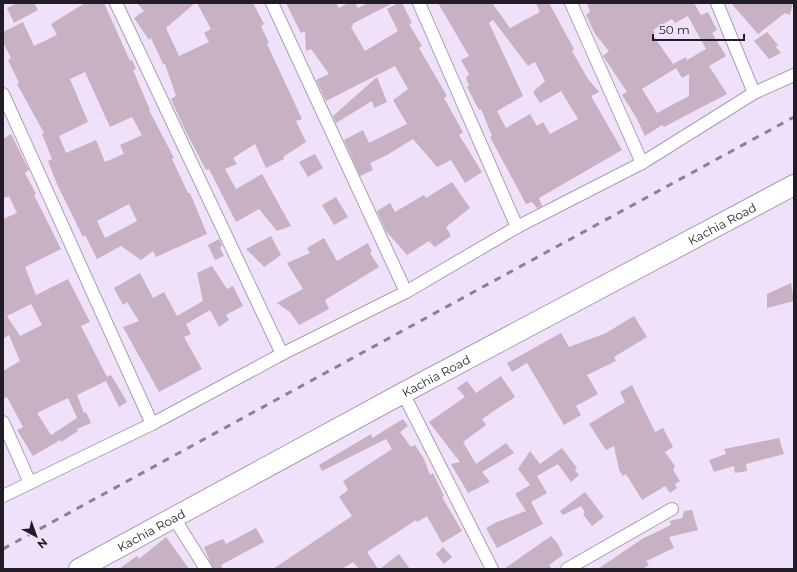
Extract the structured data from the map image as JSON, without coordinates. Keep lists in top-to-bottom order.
{
  "streets": {
    "main road": ["Kachia Road"]
  },
  "scale_bar": "50 m",
  "north": "bottom right"
}
